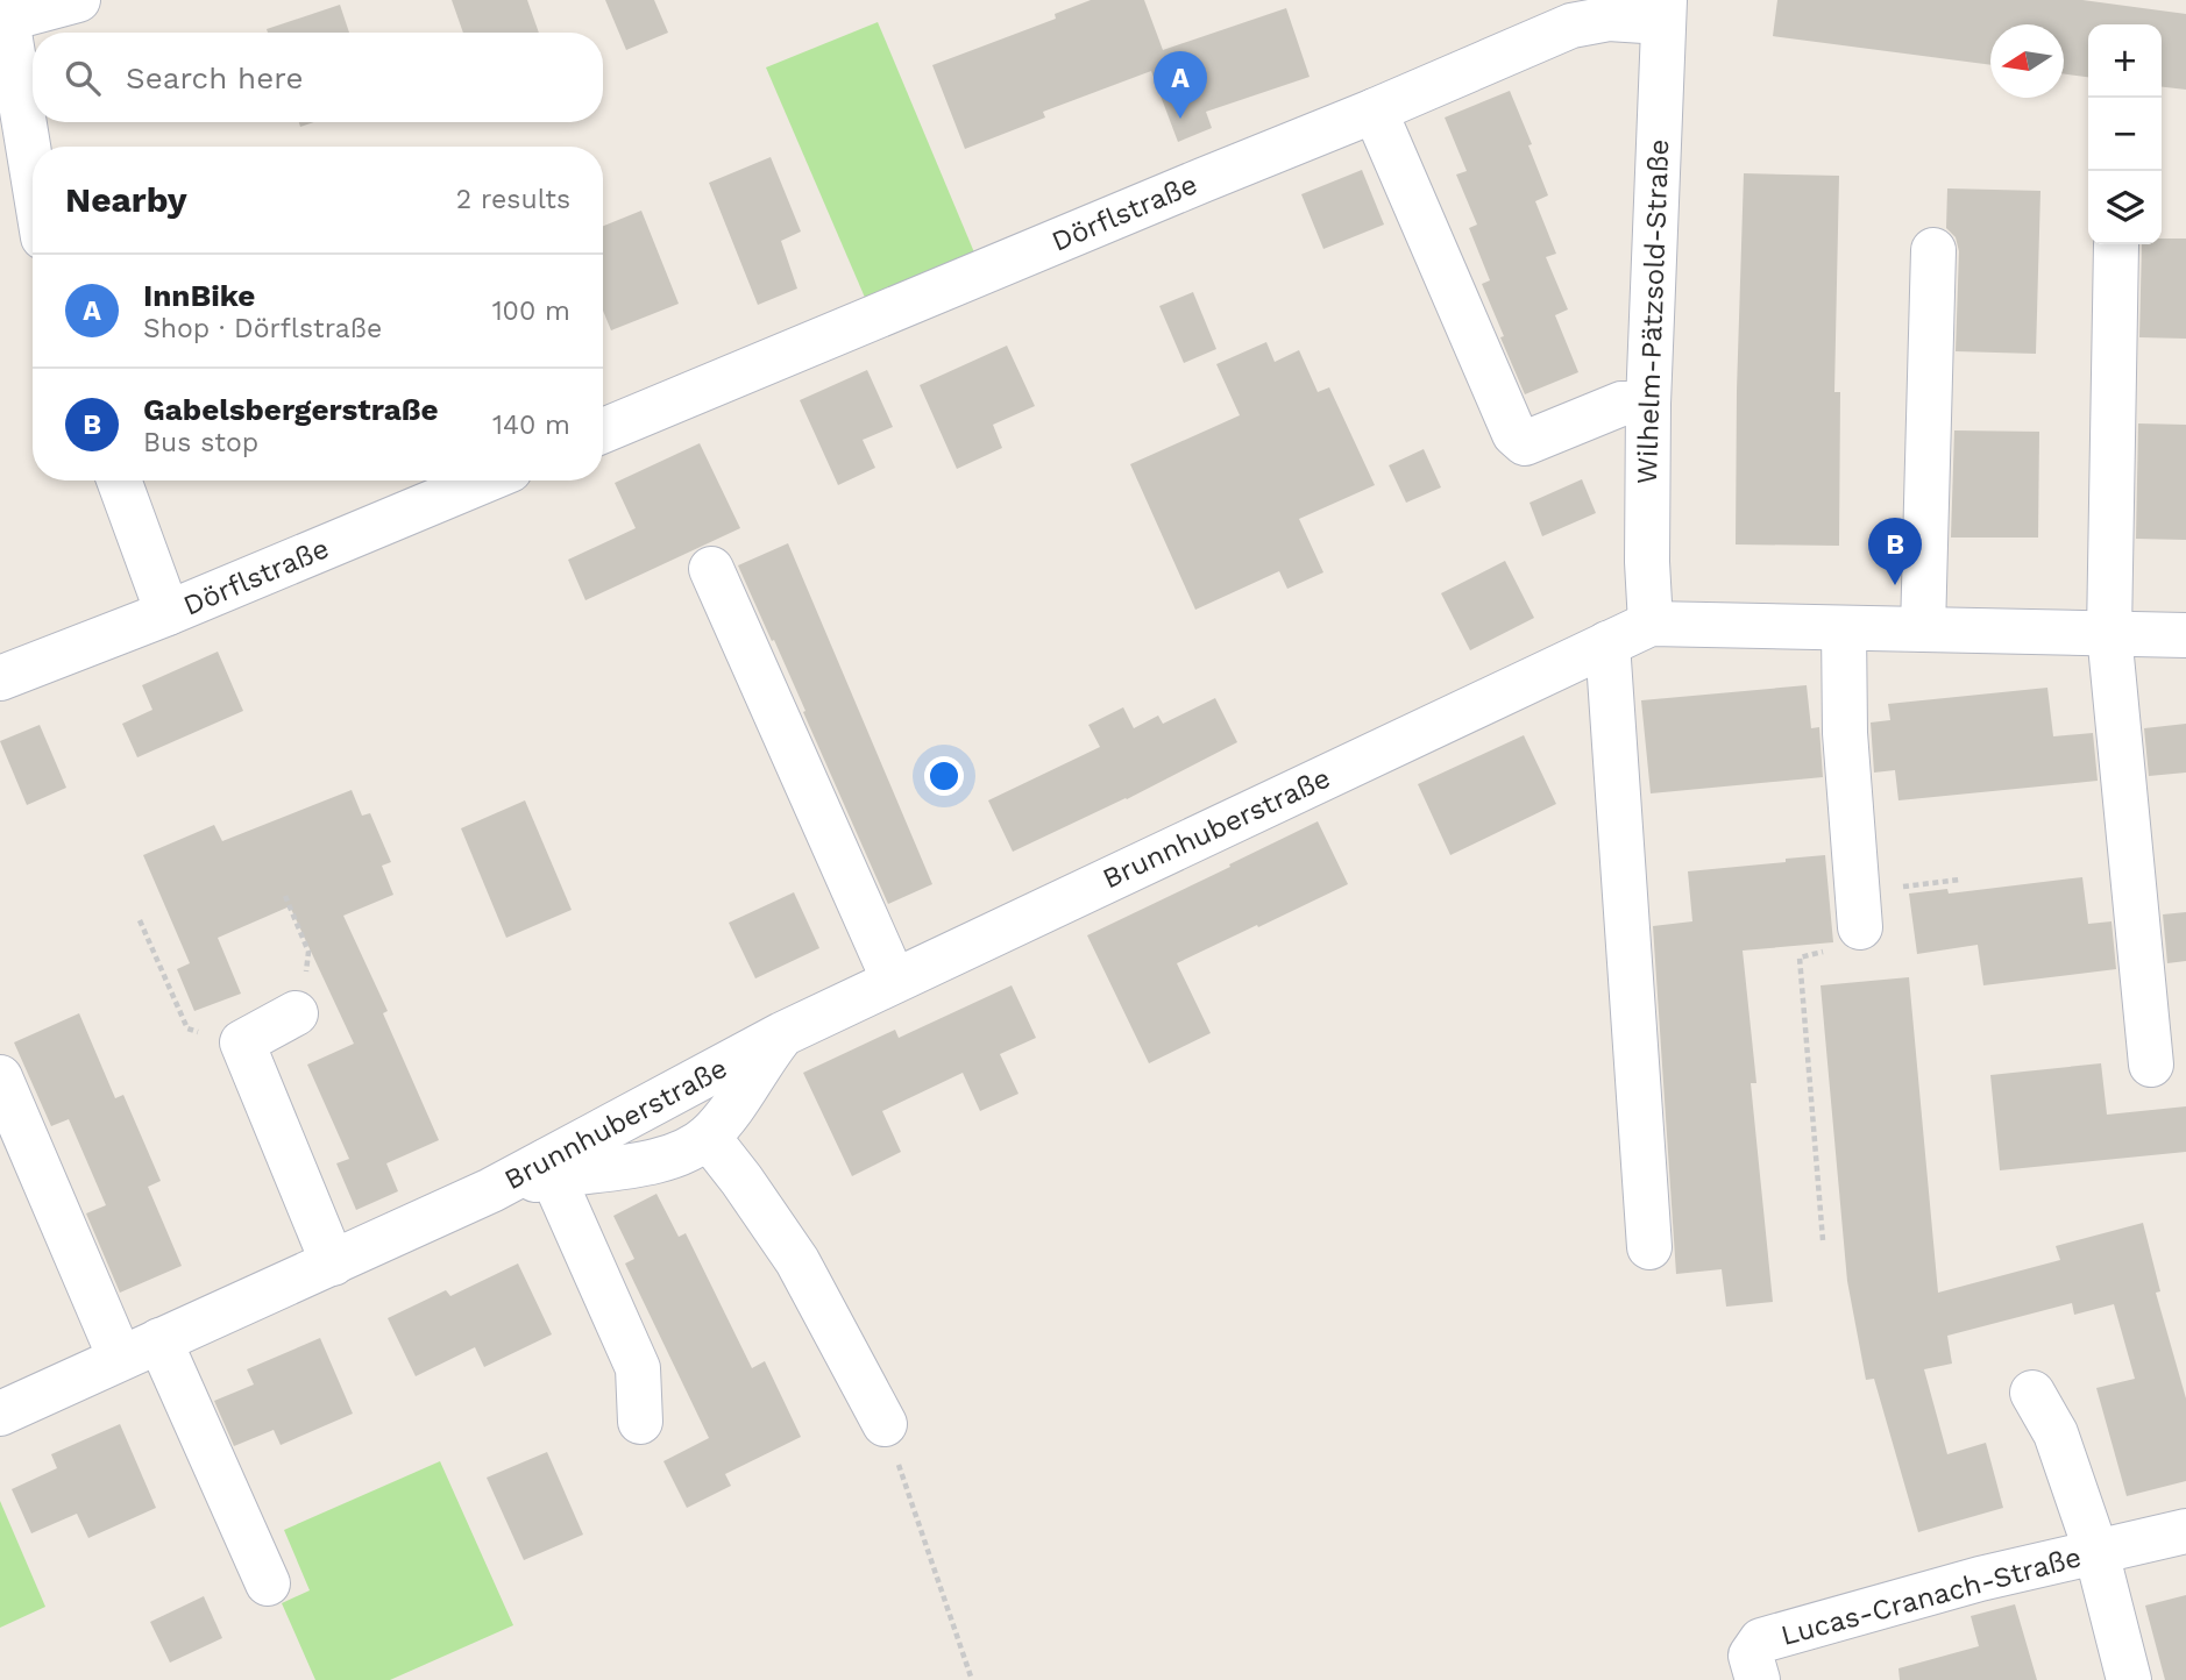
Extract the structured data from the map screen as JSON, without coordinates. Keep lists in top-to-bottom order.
{
  "streets": {
    "street": [
      "Dörflstraße",
      "Wilhelm-Pätzsold-Straße",
      "Brunnhuberstraße",
      "Lucas-Cranach-Straße"
    ]
  },
  "crossings": [
    ["Dörflstraße", "Wilhelm-Pätzsold-Straße"],
    ["Wilhelm-Pätzsold-Straße", "Brunnhuberstraße"]
  ],
  "north": "left",
  "page": {
    "map_buttons": ["+", "−"],
    "search": "Search here",
    "pins": ["A", "B"],
    "heading": ["Nearby", "2 results"],
    "list": [
      {
        "mark": "A",
        "name": "InnBike",
        "note": "Shop · Dörflstraße",
        "value": "100 m"
      },
      {
        "mark": "B",
        "name": "Gabelsbergerstraße",
        "note": "Bus stop",
        "value": "140 m"
      }
    ]
  }
}
